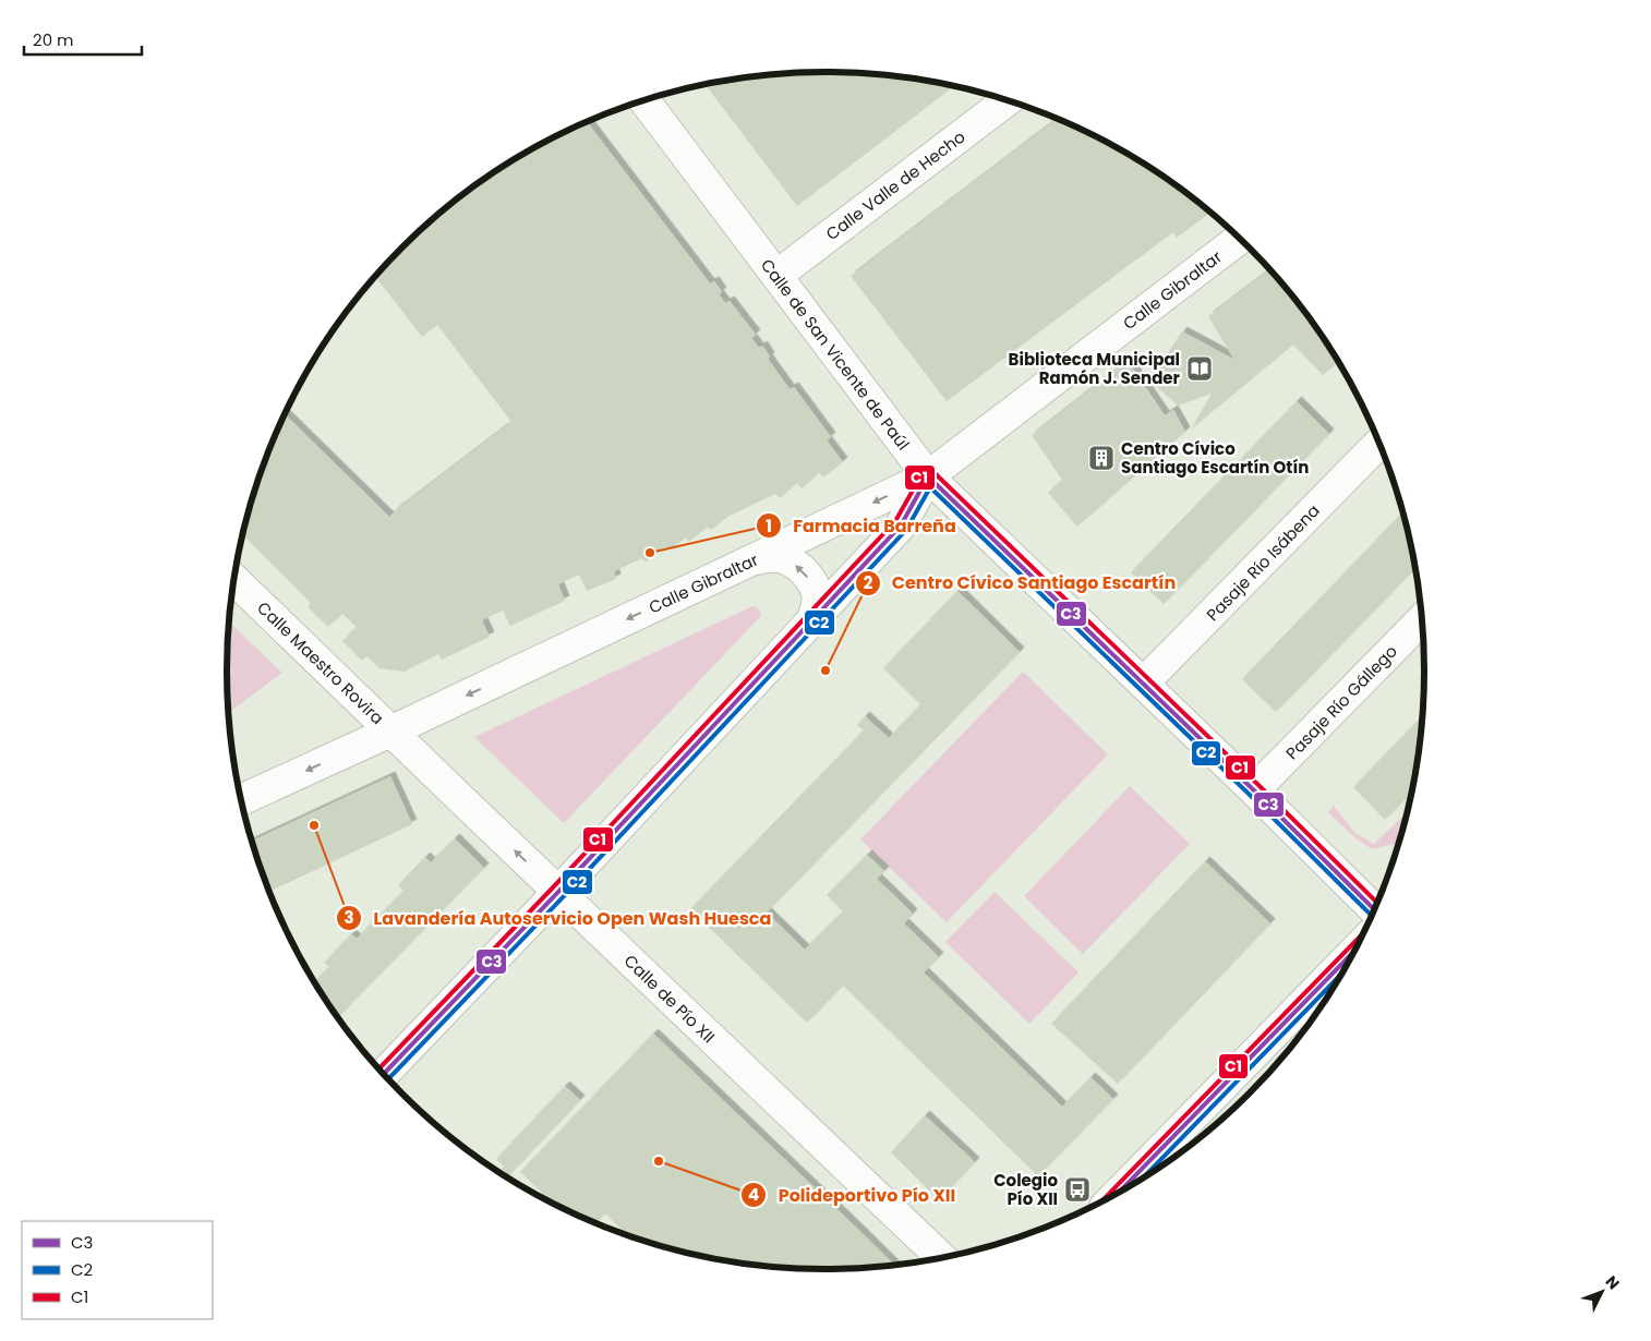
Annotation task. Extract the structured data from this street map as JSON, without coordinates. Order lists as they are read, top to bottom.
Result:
{
  "streets": {
    "street": [
      "Calle Valle de Hecho",
      "Calle Gibraltar",
      "Calle de San Vicente de Paúl",
      "Pasaje Río Isábena",
      "Calle Maestro Rovira",
      "Pasaje Río Gállego",
      "Calle de Pío XII"
    ]
  },
  "crossings": [
    ["Calle Valle de Hecho", "Calle de San Vicente de Paúl"],
    ["Calle Gibraltar", "Calle de San Vicente de Paúl"],
    ["Calle Gibraltar", "Calle Maestro Rovira"],
    ["Calle Gibraltar", "Calle de Pío XII"],
    ["Calle de San Vicente de Paúl", "Pasaje Río Isábena"],
    ["Calle de San Vicente de Paúl", "Pasaje Río Gállego"],
    ["Calle Maestro Rovira", "Calle de Pío XII"]
  ],
  "places": {
    "library": ["Biblioteca Municipal Ramón J. Sender"],
    "building": ["Centro Cívico Santiago Escartín Otín"],
    "other": [
      "Farmacia Barreña",
      "Centro Cívico Santiago Escartín",
      "Lavandería Autoservicio Open Wash Huesca",
      "Polideportivo Pío XII"
    ],
    "bus stop": ["Colegio Pío XII"]
  },
  "lines": ["transit line C1", "transit line C3", "transit line C2"],
  "legend": ["C3", "C2", "C1"],
  "scale_bar": "20 m",
  "north": "top right"
}
